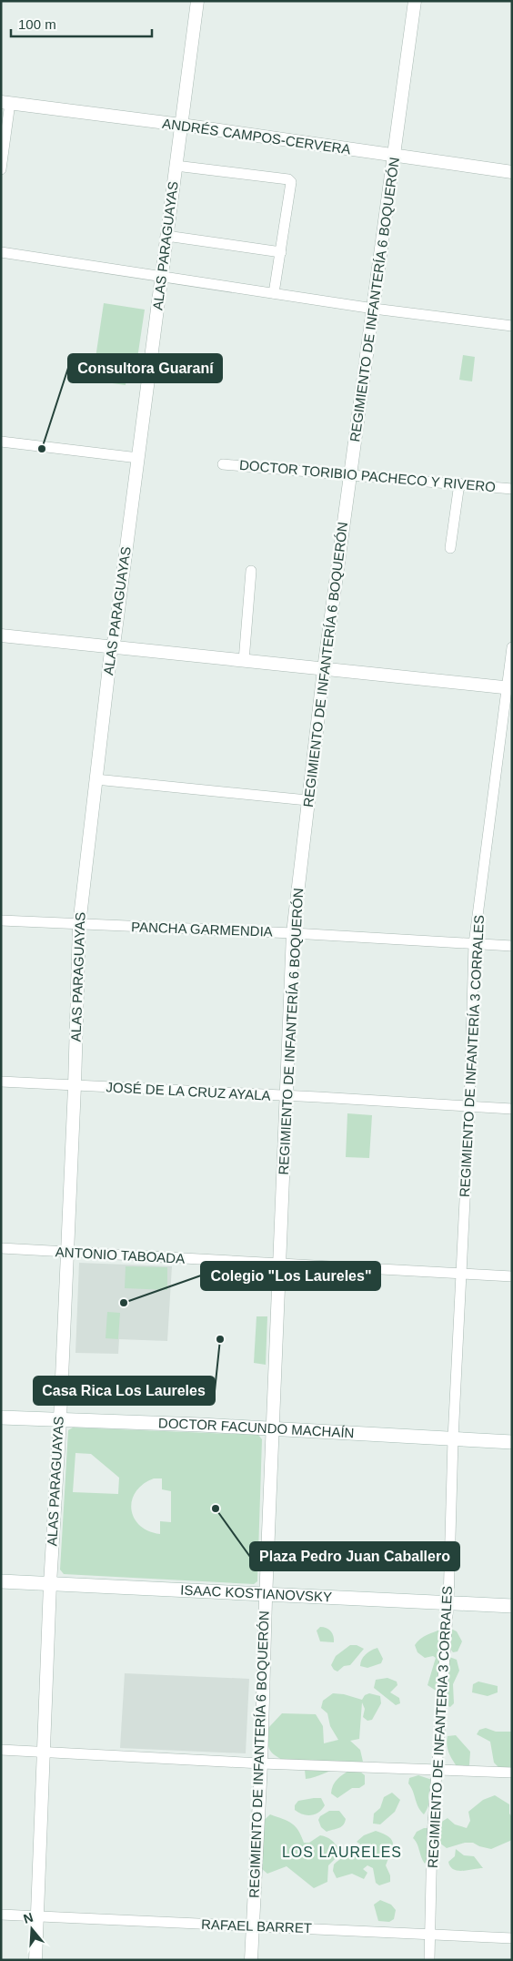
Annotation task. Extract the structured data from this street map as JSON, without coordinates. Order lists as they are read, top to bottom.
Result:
{
  "streets": {
    "main road": ["DOCTOR FACUNDO MACHAÍN", "ISAAC KOSTIANOVSKY"],
    "street": [
      "ANDRÉS CAMPOS-CERVERA",
      "ALAS PARAGUAYAS",
      "REGIMIENTO DE INFANTERÍA 6 BOQUERÓN",
      "DOCTOR TORIBIO PACHECO Y RIVERO",
      "PANCHA GARMENDIA",
      "REGIMIENTO DE INFANTERÍA 3 CORRALES",
      "JOSÉ DE LA CRUZ AYALA",
      "ANTONIO TABOADA",
      "REGIMIENTO DE INFANTERIA 3 CORRALES",
      "RAFAEL BARRET"
    ]
  },
  "crossings": [
    ["ANDRÉS CAMPOS-CERVERA", "ALAS PARAGUAYAS"],
    ["ANDRÉS CAMPOS-CERVERA", "REGIMIENTO DE INFANTERÍA 6 BOQUERÓN"],
    ["ALAS PARAGUAYAS", "PANCHA GARMENDIA"],
    ["ALAS PARAGUAYAS", "JOSÉ DE LA CRUZ AYALA"],
    ["ALAS PARAGUAYAS", "ANTONIO TABOADA"],
    ["ALAS PARAGUAYAS", "DOCTOR FACUNDO MACHAÍN"],
    ["ALAS PARAGUAYAS", "ISAAC KOSTIANOVSKY"],
    ["ALAS PARAGUAYAS", "RAFAEL BARRET"],
    ["REGIMIENTO DE INFANTERÍA 6 BOQUERÓN", "DOCTOR TORIBIO PACHECO Y RIVERO"],
    ["REGIMIENTO DE INFANTERÍA 6 BOQUERÓN", "PANCHA GARMENDIA"],
    ["REGIMIENTO DE INFANTERÍA 6 BOQUERÓN", "JOSÉ DE LA CRUZ AYALA"],
    ["REGIMIENTO DE INFANTERÍA 6 BOQUERÓN", "ANTONIO TABOADA"],
    ["REGIMIENTO DE INFANTERÍA 6 BOQUERÓN", "DOCTOR FACUNDO MACHAÍN"],
    ["REGIMIENTO DE INFANTERÍA 6 BOQUERÓN", "ISAAC KOSTIANOVSKY"],
    ["REGIMIENTO DE INFANTERÍA 6 BOQUERÓN", "RAFAEL BARRET"],
    ["PANCHA GARMENDIA", "REGIMIENTO DE INFANTERÍA 3 CORRALES"],
    ["REGIMIENTO DE INFANTERÍA 3 CORRALES", "JOSÉ DE LA CRUZ AYALA"],
    ["REGIMIENTO DE INFANTERÍA 3 CORRALES", "ANTONIO TABOADA"],
    ["REGIMIENTO DE INFANTERÍA 3 CORRALES", "DOCTOR FACUNDO MACHAÍN"],
    ["REGIMIENTO DE INFANTERÍA 3 CORRALES", "REGIMIENTO DE INFANTERIA 3 CORRALES"],
    ["DOCTOR FACUNDO MACHAÍN", "REGIMIENTO DE INFANTERIA 3 CORRALES"],
    ["ISAAC KOSTIANOVSKY", "REGIMIENTO DE INFANTERIA 3 CORRALES"],
    ["REGIMIENTO DE INFANTERIA 3 CORRALES", "RAFAEL BARRET"]
  ],
  "districts": ["LOS LAURELES"],
  "places": [
    "Consultora Guaraní",
    "Colegio \"Los Laureles\"",
    "Casa Rica Los Laureles",
    "Plaza Pedro Juan Caballero"
  ],
  "scale_bar": "100 m",
  "north": "top"
}
